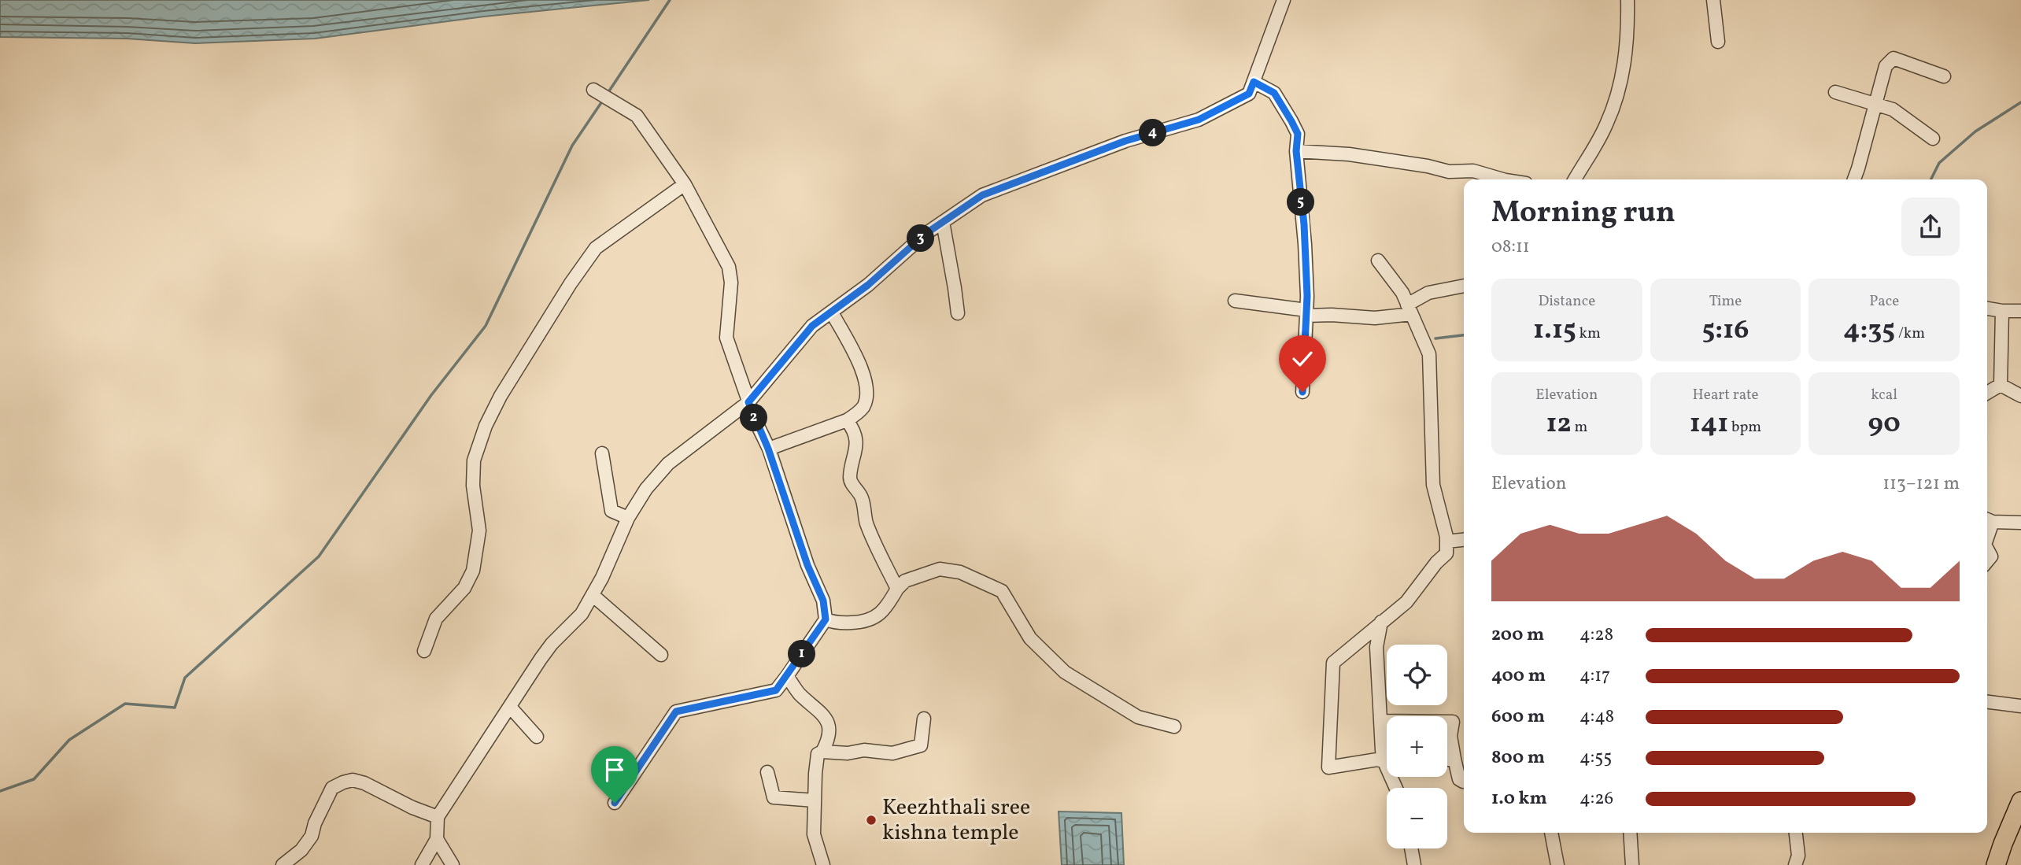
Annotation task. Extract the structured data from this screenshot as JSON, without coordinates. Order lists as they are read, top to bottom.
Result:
{
  "places": ["Keezhthali sree kishna temple"],
  "page": {
    "pins": [
      "4",
      "5",
      "3",
      "2",
      "1"
    ],
    "heading": ["Morning run", "08:11"],
    "stats": [
      ["Distance", "1.15 km"],
      ["Time", "5:16"],
      ["Pace", "4:35 /km"],
      ["Elevation", "12 m"],
      ["Heart rate", "141 bpm"],
      ["kcal", "90"]
    ],
    "chart": ["Elevation", "113–121 m"],
    "list": [
      {
        "name": "200 m",
        "note": "4:28"
      },
      {
        "name": "400 m",
        "note": "4:17"
      },
      {
        "name": "600 m",
        "note": "4:48"
      },
      {
        "name": "800 m",
        "note": "4:55"
      },
      {
        "name": "1.0 km",
        "note": "4:26"
      }
    ],
    "map_buttons": ["+", "−"]
  }
}
